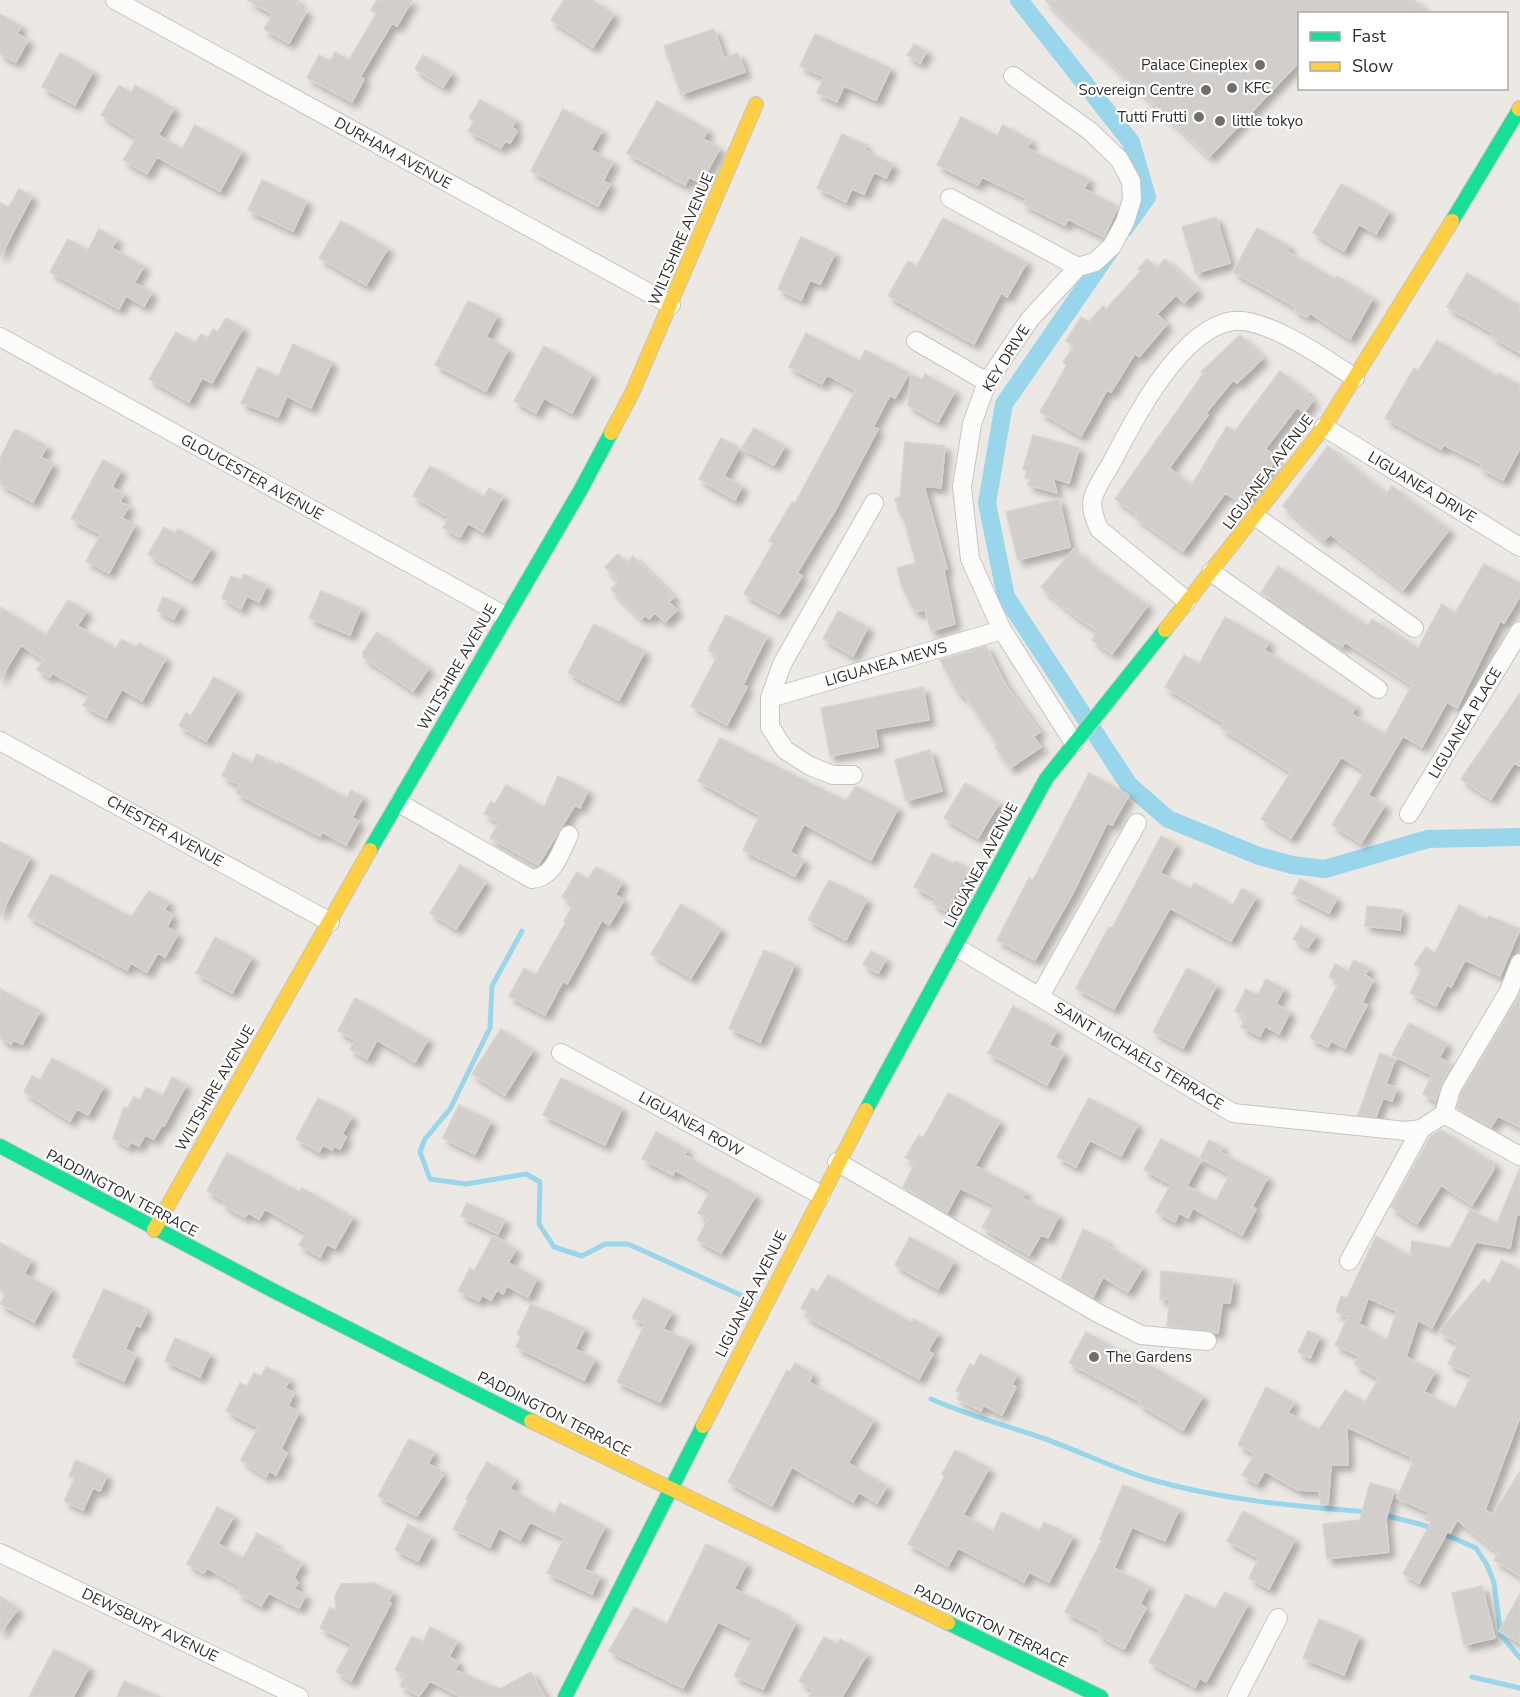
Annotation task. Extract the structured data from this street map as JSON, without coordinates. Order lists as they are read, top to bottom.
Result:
{
  "streets": {
    "street": [
      "DURHAM AVENUE",
      "WILTSHIRE AVENUE",
      "KEY DRIVE",
      "LIGUANEA AVENUE",
      "GLOUCESTER AVENUE",
      "LIGUANEA DRIVE",
      "LIGUANEA MEWS",
      "LIGUANEA PLACE",
      "CHESTER AVENUE",
      "SAINT MICHAELS TERRACE",
      "LIGUANEA ROW",
      "PADDINGTON TERRACE",
      "DEWSBURY AVENUE"
    ]
  },
  "crossings": [
    ["DURHAM AVENUE", "WILTSHIRE AVENUE"],
    ["WILTSHIRE AVENUE", "GLOUCESTER AVENUE"],
    ["WILTSHIRE AVENUE", "CHESTER AVENUE"],
    ["WILTSHIRE AVENUE", "PADDINGTON TERRACE"],
    ["KEY DRIVE", "LIGUANEA AVENUE"],
    ["KEY DRIVE", "LIGUANEA MEWS"],
    ["LIGUANEA AVENUE", "LIGUANEA DRIVE"],
    ["LIGUANEA AVENUE", "SAINT MICHAELS TERRACE"],
    ["LIGUANEA AVENUE", "LIGUANEA ROW"],
    ["LIGUANEA AVENUE", "PADDINGTON TERRACE"]
  ],
  "places": [
    "Palace Cineplex",
    "KFC",
    "Sovereign Centre",
    "Tutti Frutti",
    "little tokyo",
    "The Gardens"
  ],
  "legend": ["Fast", "Slow"]
}
